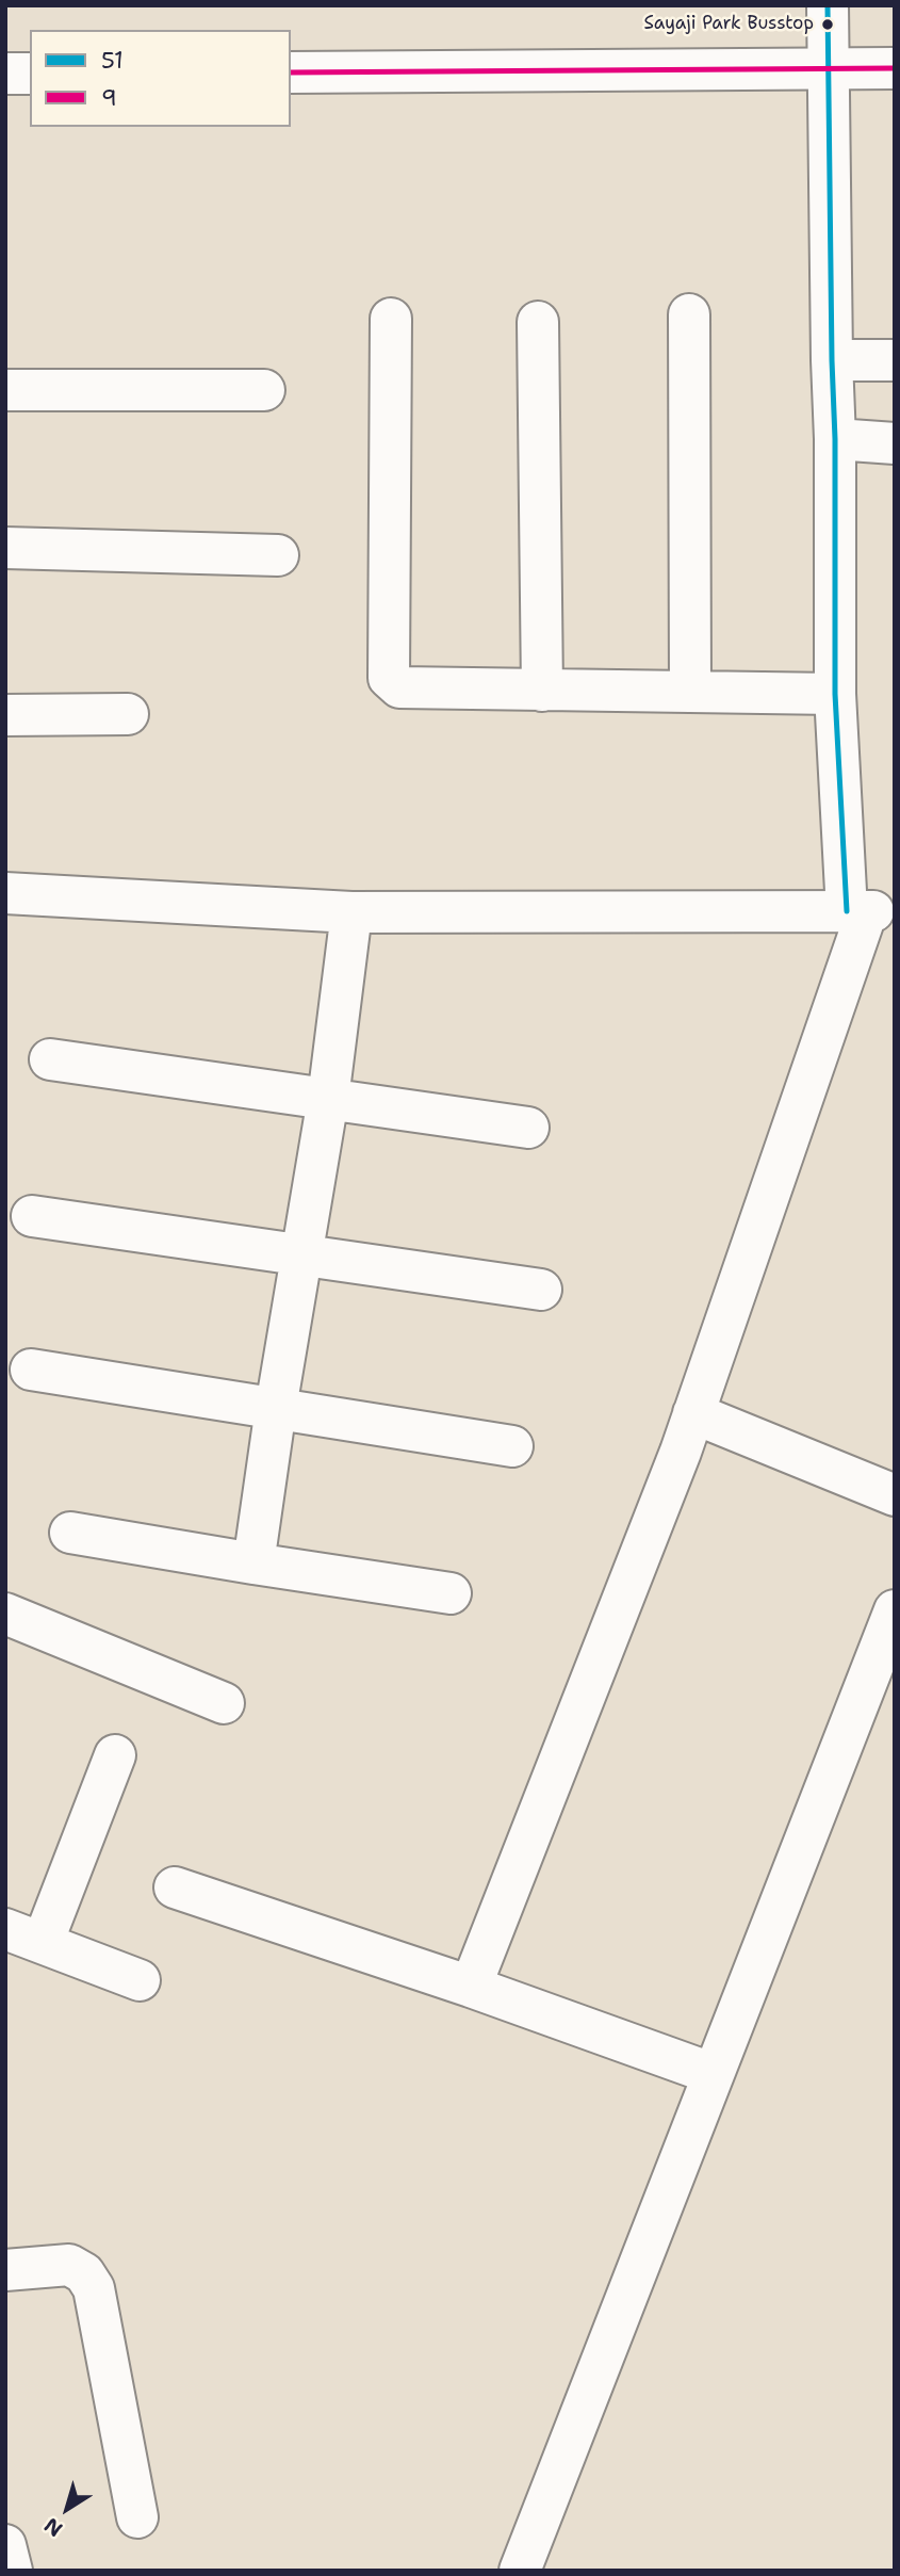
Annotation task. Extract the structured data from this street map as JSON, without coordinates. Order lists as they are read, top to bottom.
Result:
{
  "places": ["Sayaji Park Busstop"],
  "lines": ["transit line 51", "transit line 9"],
  "legend": ["51", "9"],
  "north": "bottom left"
}
